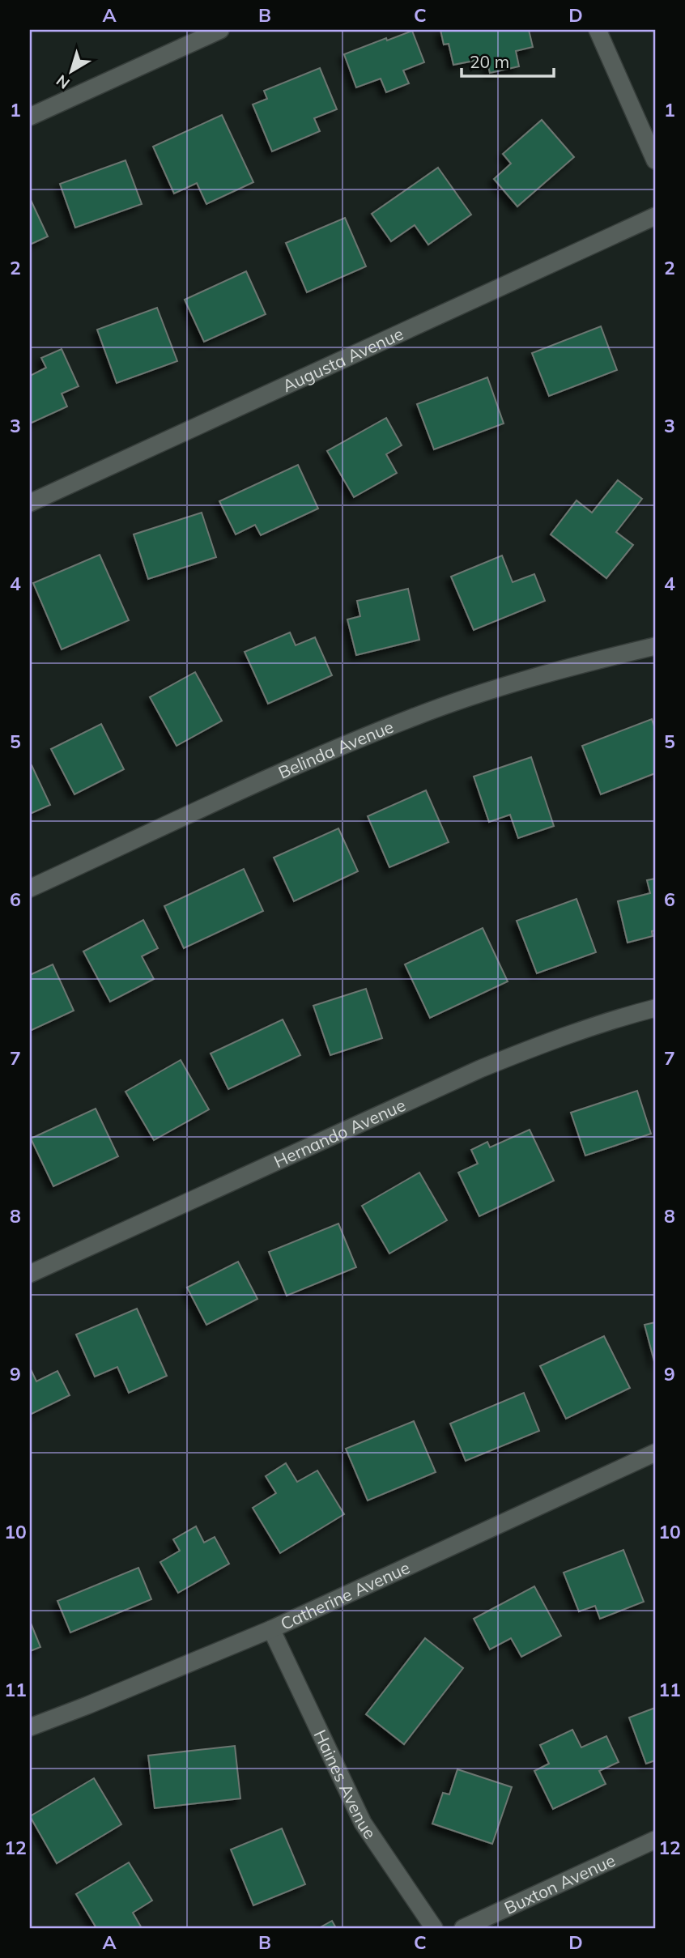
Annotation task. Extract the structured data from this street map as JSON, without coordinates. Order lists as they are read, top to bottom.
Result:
{
  "streets": {
    "street": [
      "Augusta Avenue",
      "Belinda Avenue",
      "Hernando Avenue",
      "Catherine Avenue",
      "Haines Avenue",
      "Buxton Avenue"
    ]
  },
  "crossings": [
    ["Catherine Avenue", "Haines Avenue"]
  ],
  "scale_bar": "20 m",
  "north": "bottom left",
  "grid": {
    "columns": [
      "A",
      "B",
      "C",
      "D"
    ],
    "rows": [
      "1",
      "2",
      "3",
      "4",
      "5",
      "6",
      "7",
      "8",
      "9",
      "10",
      "11",
      "12"
    ]
  }
}
